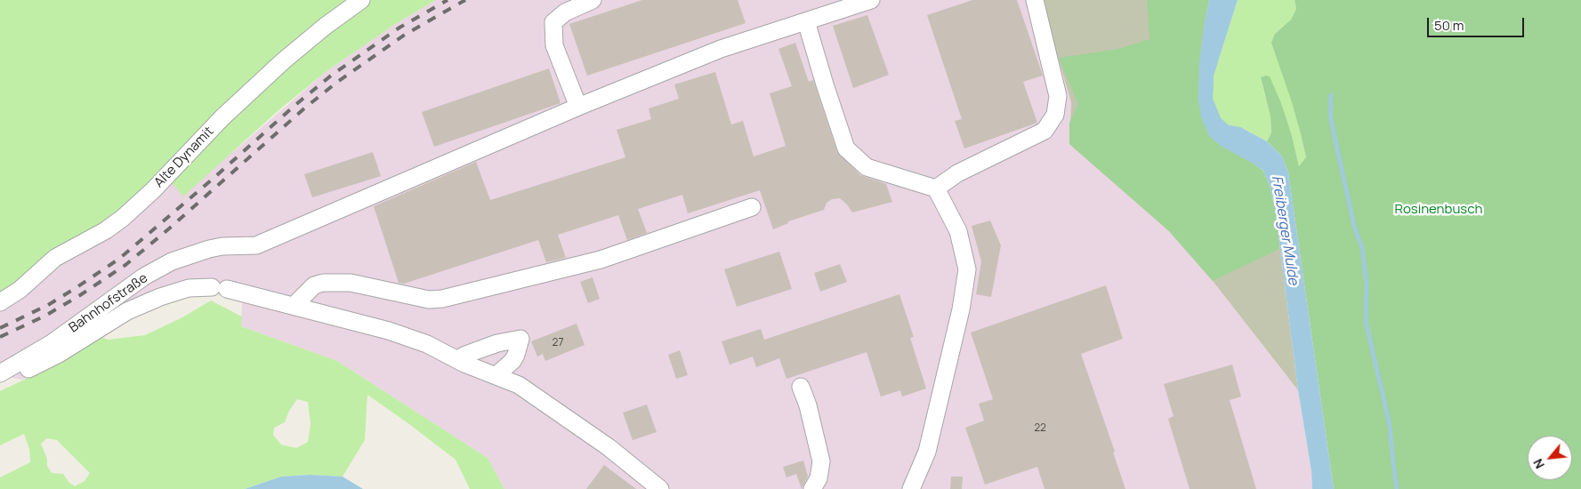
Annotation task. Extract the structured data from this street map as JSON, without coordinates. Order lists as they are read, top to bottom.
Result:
{
  "streets": {
    "street": ["Alte Dynamit", "Bahnhofstraße"]
  },
  "water": ["Freiberger Mulde"],
  "parks": ["Rosinenbusch"],
  "house_numbers": ["27", "22"],
  "scale_bar": "50 m",
  "north": "bottom left"
}
